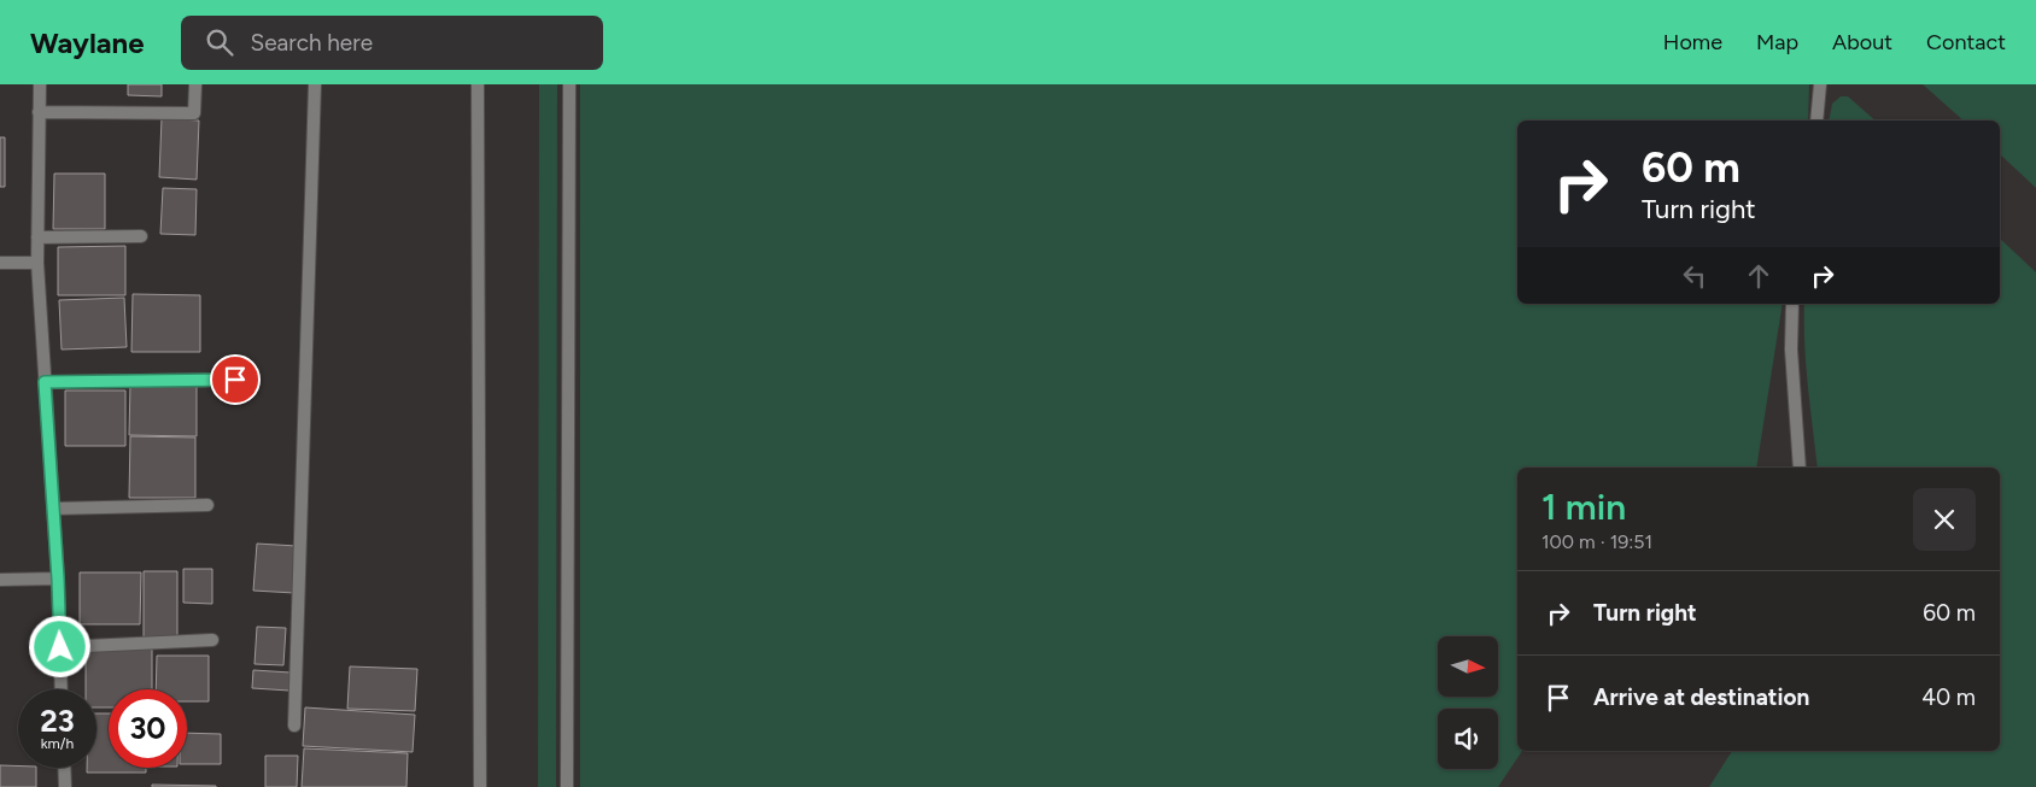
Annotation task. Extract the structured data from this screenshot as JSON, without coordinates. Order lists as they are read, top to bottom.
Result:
{
  "north": "right",
  "page": {
    "header": "Waylane",
    "search": "Search here",
    "nav": [
      "Home",
      "Map",
      "About",
      "Contact"
    ],
    "turn": ["60 m", "Turn right"],
    "heading": ["1 min", "100 m · 19:51"],
    "list": [
      {
        "name": "Turn right",
        "value": "60 m"
      },
      {
        "name": "Arrive at destination",
        "value": "40 m"
      }
    ],
    "speed": "23 km/h",
    "limit": "30"
  }
}
